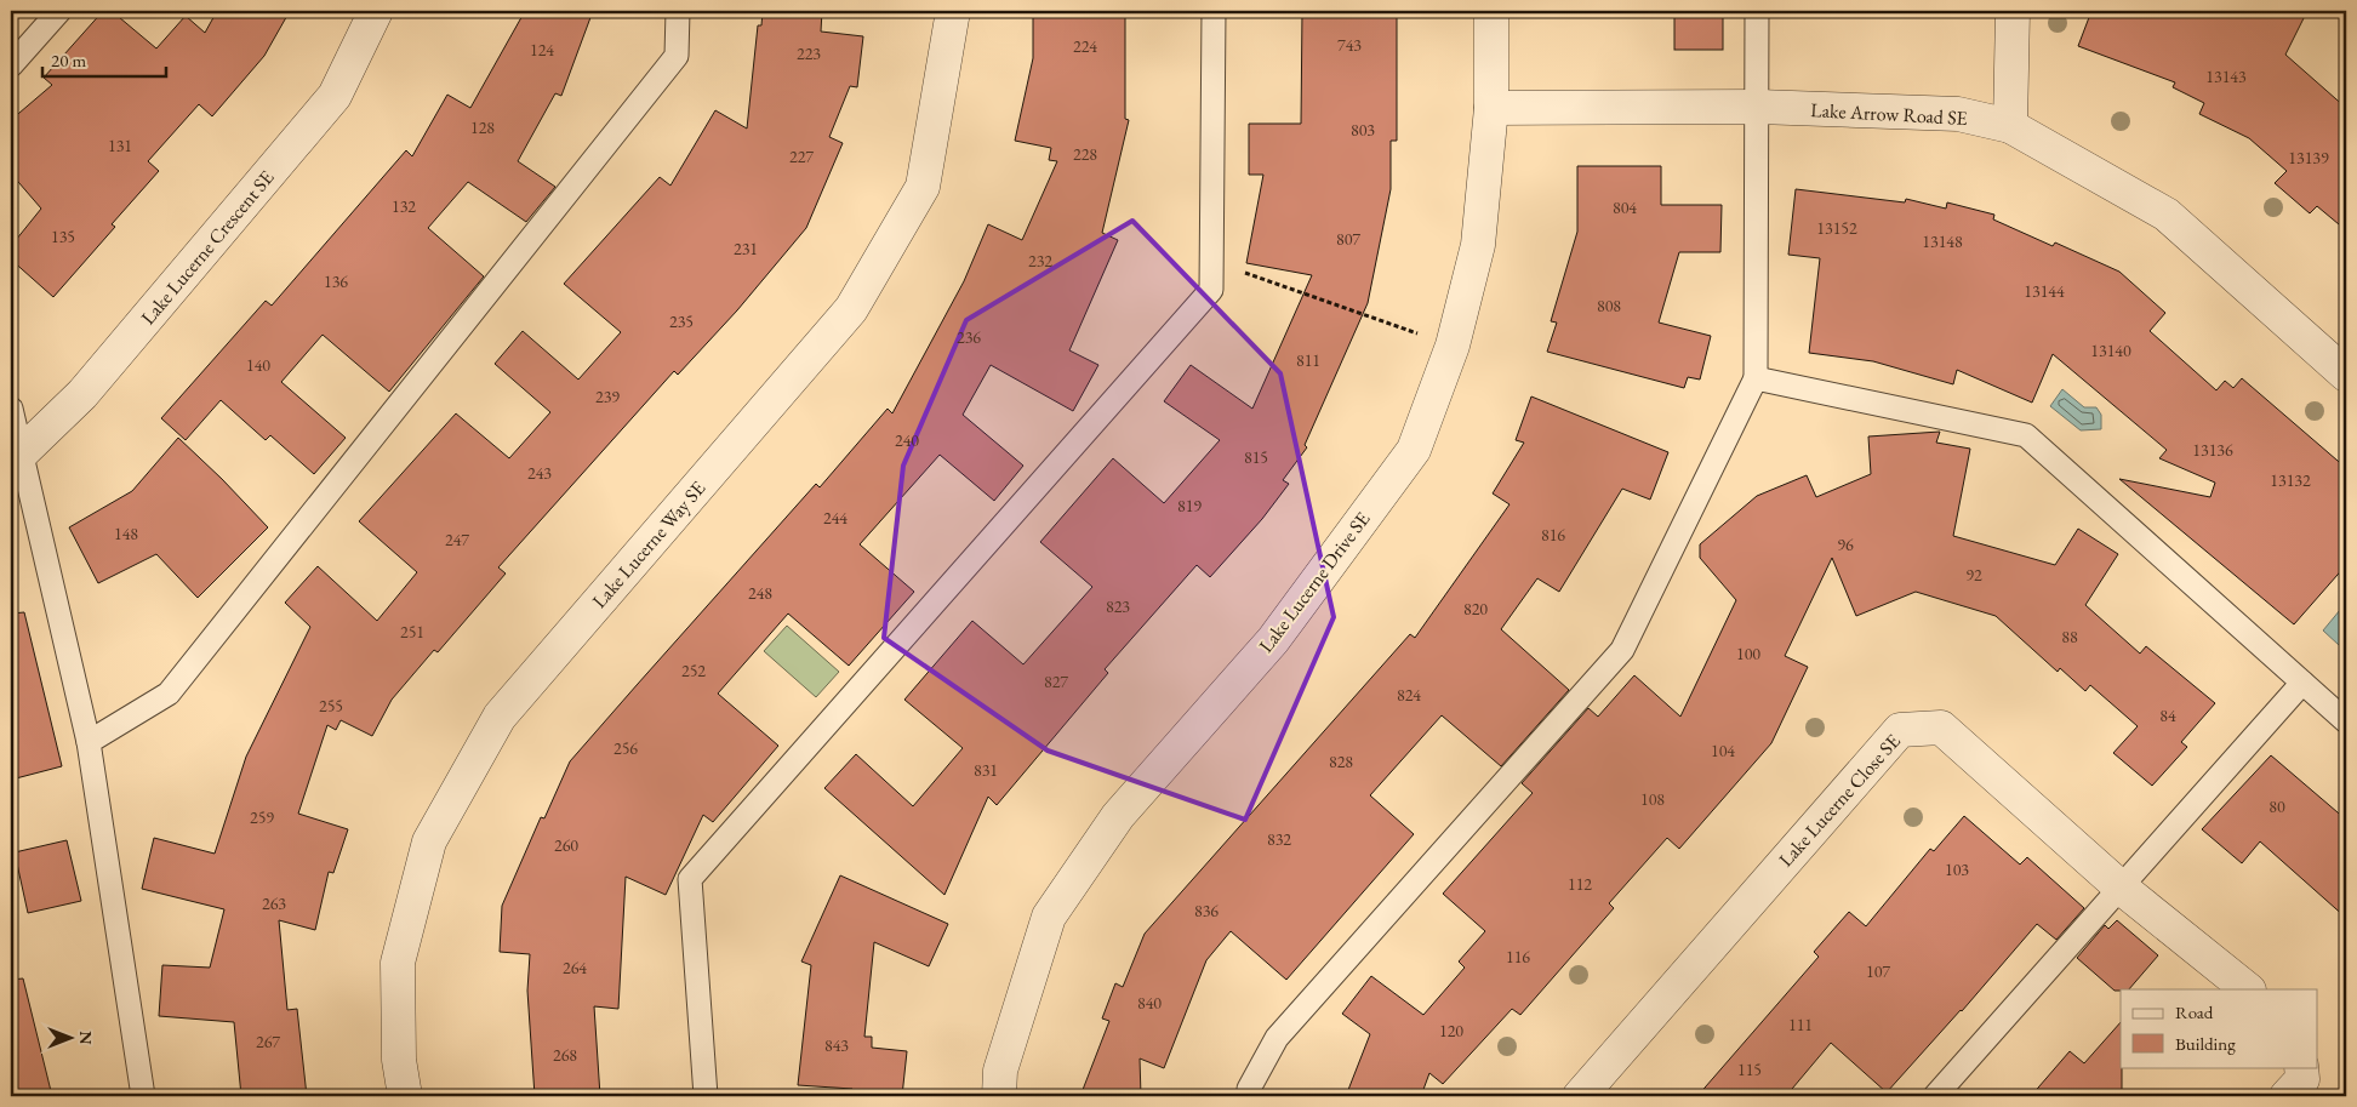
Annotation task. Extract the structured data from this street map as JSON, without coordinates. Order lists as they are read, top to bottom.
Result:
{
  "streets": {
    "street": [
      "Lake Arrow Road SE",
      "Lake Lucerne Crescent SE",
      "Lake Lucerne Way SE",
      "Lake Lucerne Drive SE",
      "Lake Lucerne Close SE"
    ]
  },
  "crossings": [
    ["Lake Arrow Road SE", "Lake Lucerne Drive SE"]
  ],
  "house_numbers": [
    "743",
    "224",
    "124",
    "223",
    "13143",
    "128",
    "803",
    "131",
    "228",
    "227",
    "13139",
    "132",
    "804",
    "13152",
    "135",
    "807",
    "13148",
    "231",
    "232",
    "136",
    "13144",
    "808",
    "235",
    "236",
    "13140",
    "811",
    "140",
    "239",
    "240",
    "13136",
    "815",
    "243",
    "13132",
    "819",
    "244",
    "148",
    "816",
    "247",
    "96",
    "92",
    "248",
    "823",
    "820",
    "251",
    "88",
    "100",
    "252",
    "827",
    "824",
    "255",
    "84",
    "256",
    "104",
    "828",
    "831",
    "108",
    "80",
    "259",
    "832",
    "260",
    "103",
    "112",
    "263",
    "836",
    "116",
    "264",
    "107",
    "840",
    "111",
    "120",
    "267",
    "843",
    "268",
    "115"
  ],
  "legend": ["Road", "Building"],
  "scale_bar": "20 m",
  "north": "right"
}
